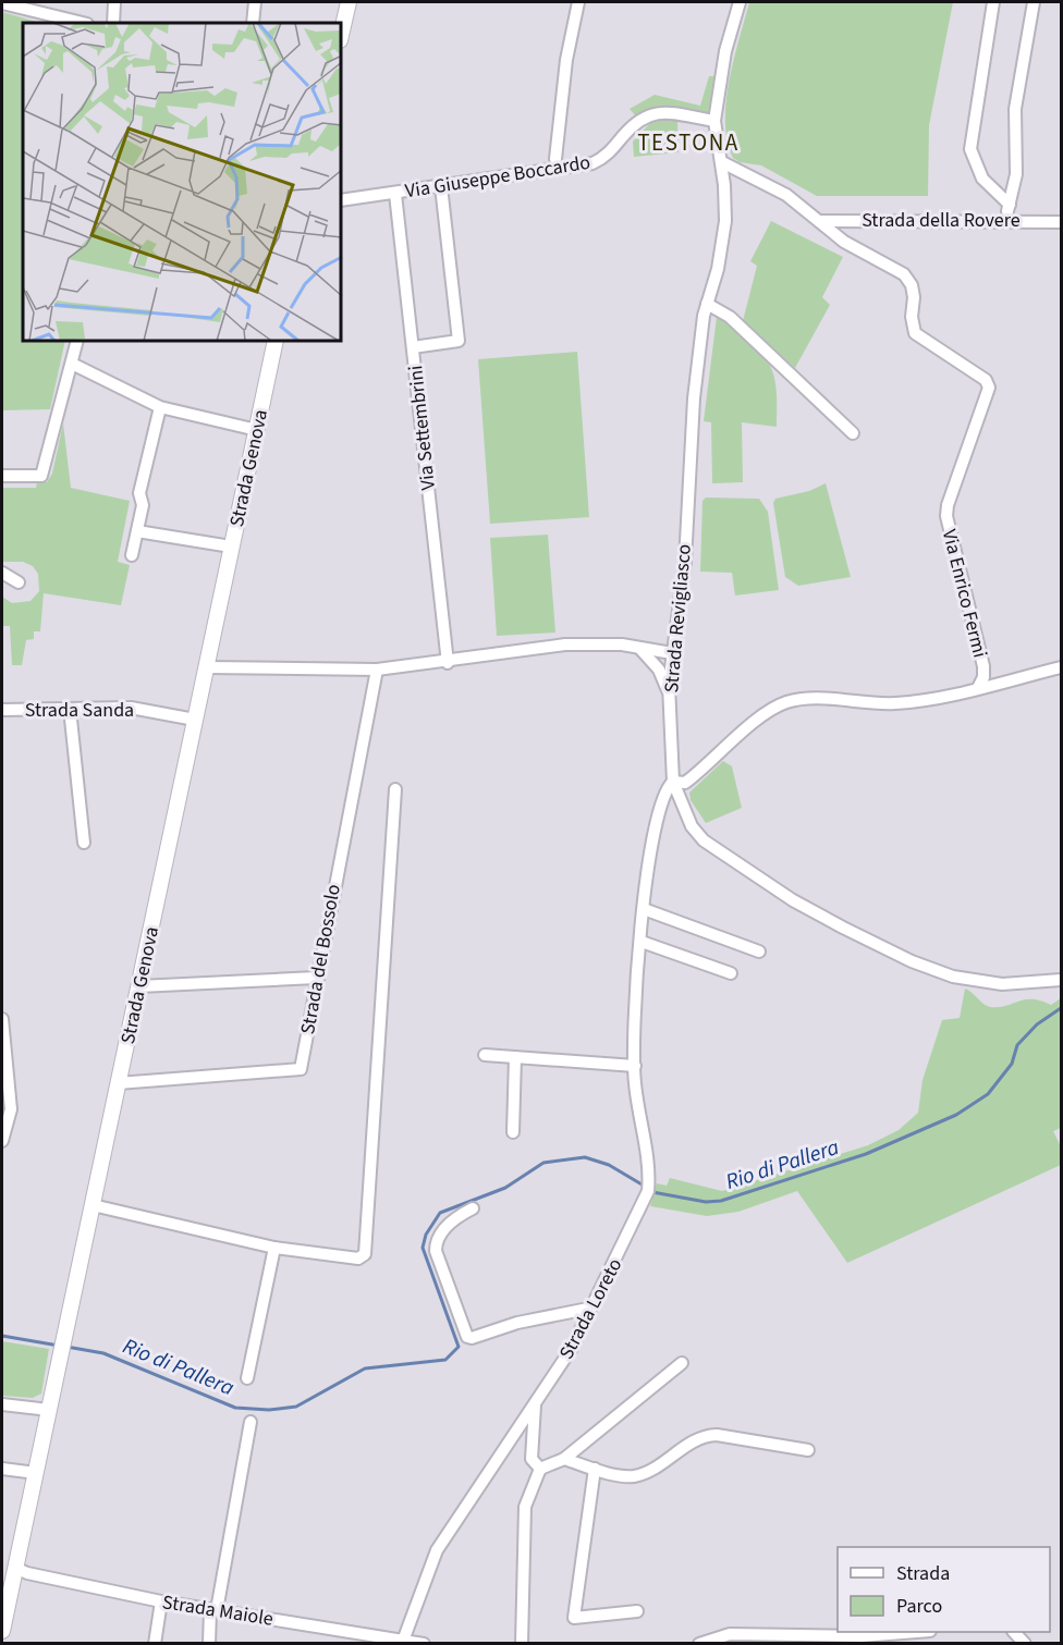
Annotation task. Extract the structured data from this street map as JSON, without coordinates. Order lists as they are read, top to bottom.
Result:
{
  "streets": {
    "main road": ["Strada Genova"],
    "street": [
      "Via Giuseppe Boccardo",
      "Strada della Rovere",
      "Via Settembrini",
      "Via Enrico Fermi",
      "Strada Revigliasco",
      "Strada Sanda",
      "Strada del Bossolo",
      "Strada Loreto",
      "Strada Maiole"
    ]
  },
  "crossings": [
    ["Via Giuseppe Boccardo", "Via Settembrini"],
    ["Via Giuseppe Boccardo", "Strada Revigliasco"],
    ["Strada della Rovere", "Via Enrico Fermi"],
    ["Strada della Rovere", "Strada Revigliasco"],
    ["Strada Genova", "Strada Sanda"],
    ["Strada Genova", "Strada del Bossolo"],
    ["Strada Genova", "Strada Maiole"],
    ["Strada Revigliasco", "Strada Loreto"],
    ["Strada Loreto", "Strada Maiole"]
  ],
  "districts": ["TESTONA"],
  "water": ["Rio di Pallera"],
  "legend": ["Strada", "Parco"]
}
